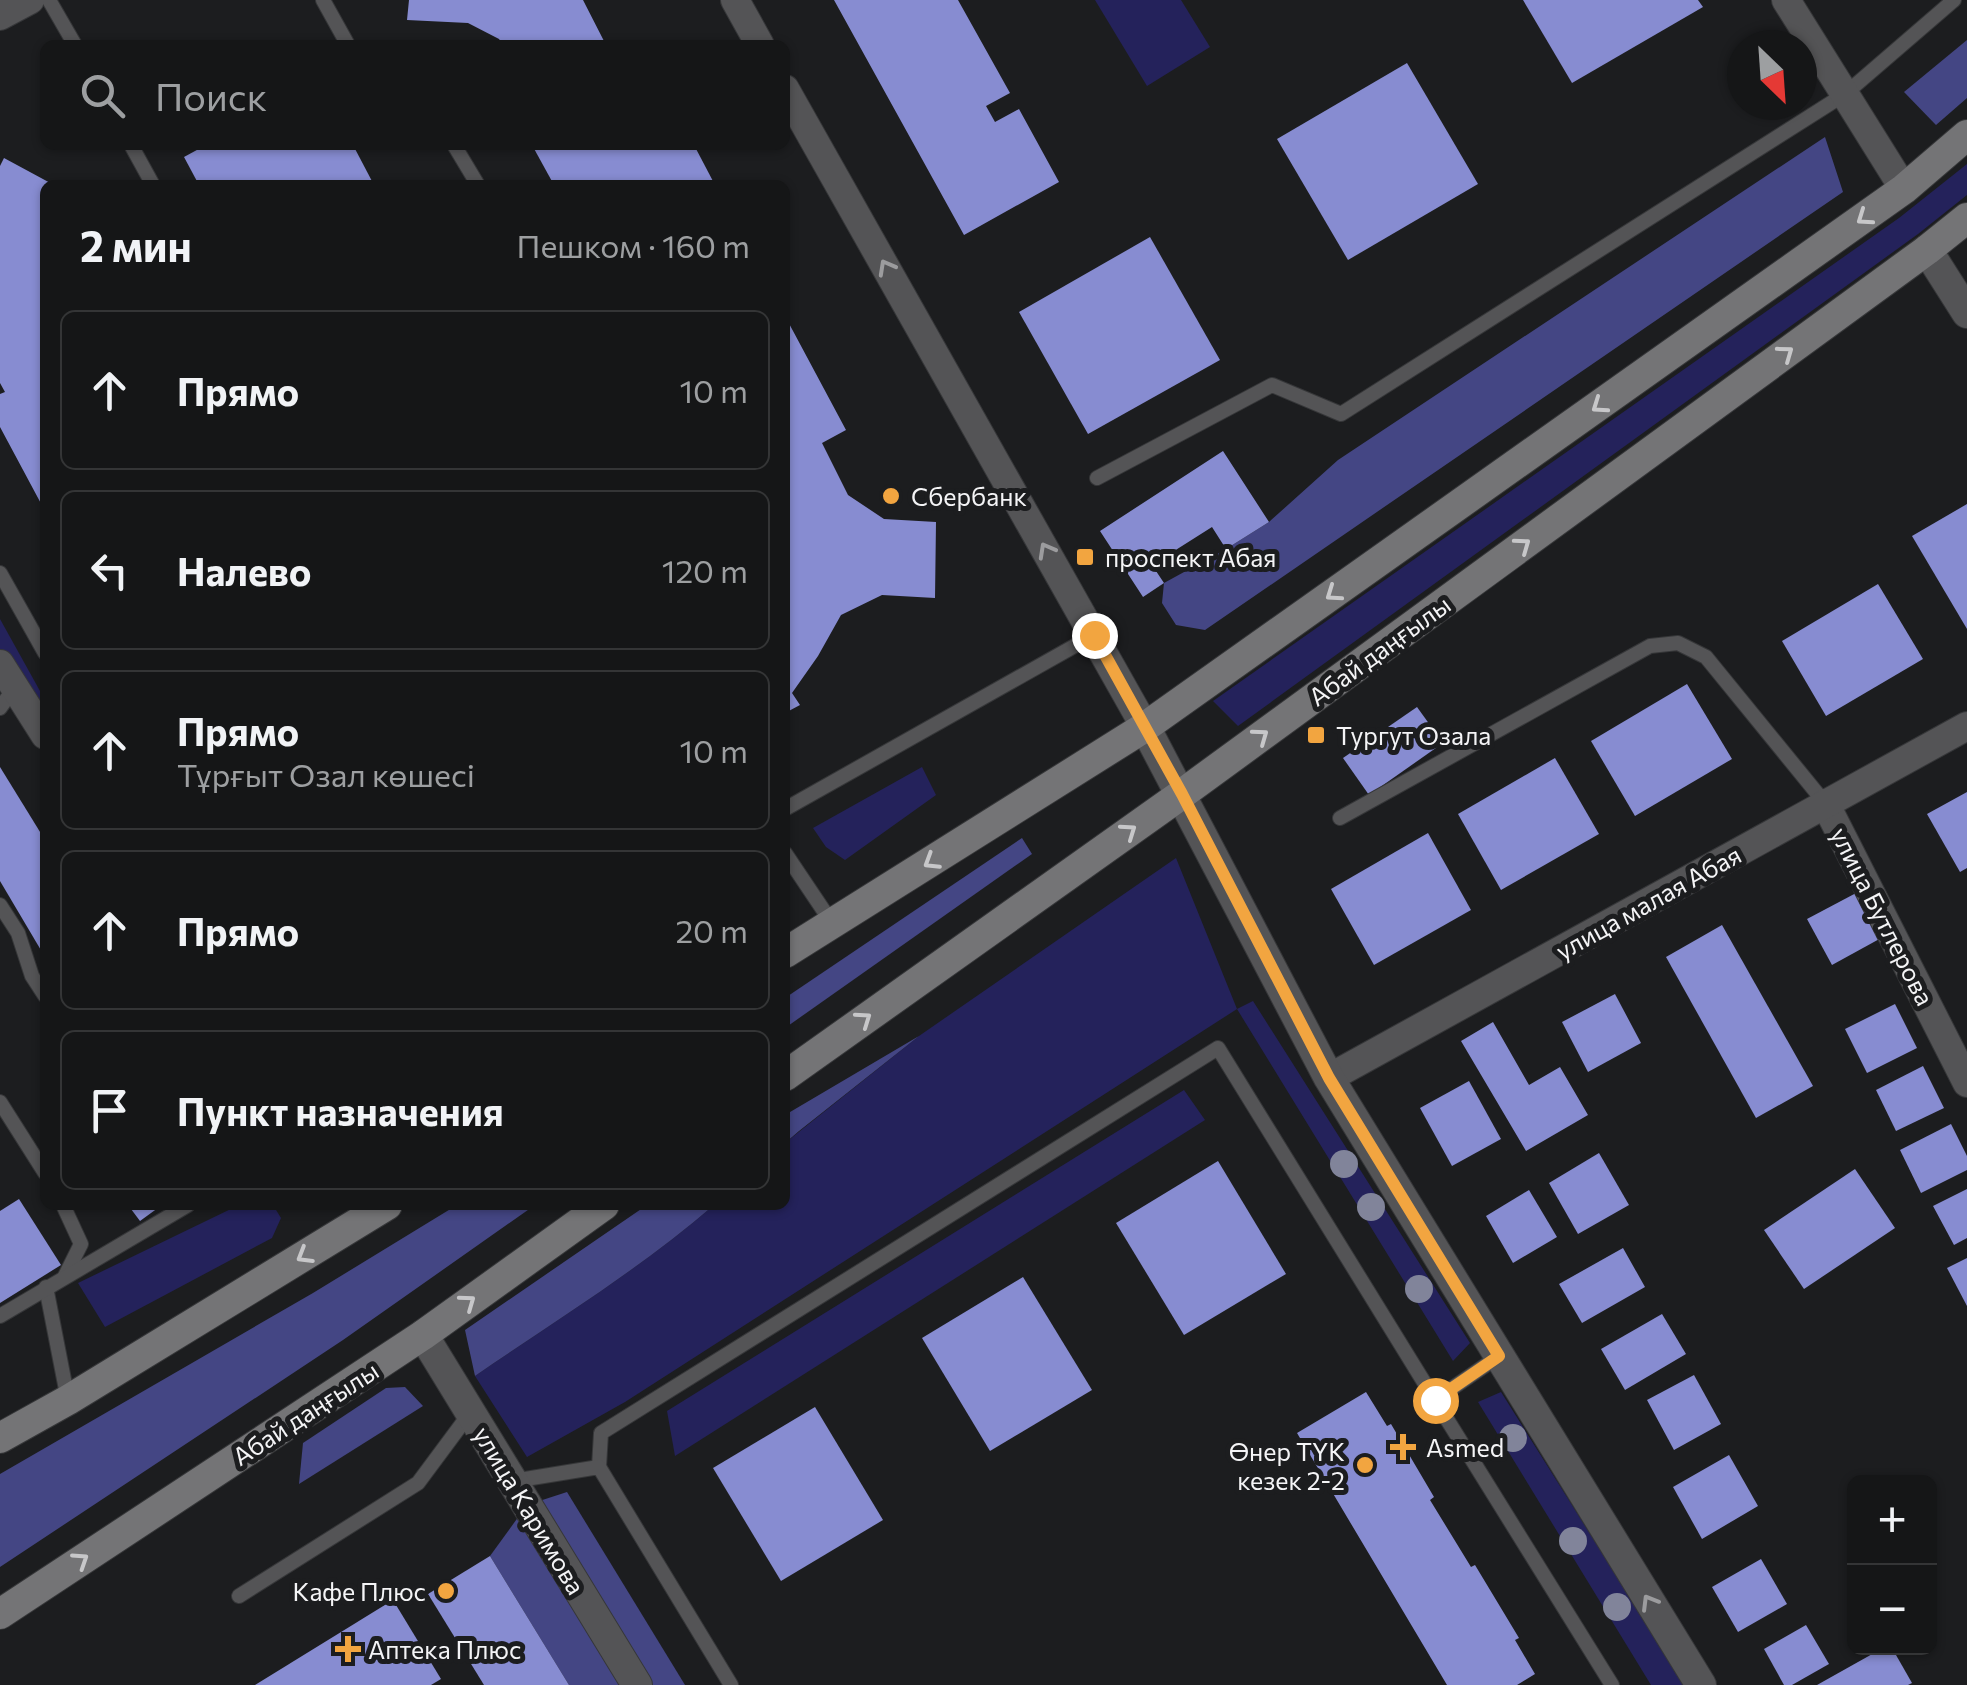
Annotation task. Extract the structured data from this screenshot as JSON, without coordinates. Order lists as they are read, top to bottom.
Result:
{
  "streets": {
    "main road": ["Абай даңғылы"],
    "street": ["улица малая Абая", "улица Бутлерова", "улица Каримова"]
  },
  "crossings": [
    ["Абай даңғылы", "улица Каримова"],
    ["улица малая Абая", "улица Бутлерова"]
  ],
  "places": {
    "other": ["Сбербанк", "Өнер ТҮК кезек 2-2", "Кафе Плюс"],
    "transit": ["проспект Абая", "Тургут Озала"],
    "health": ["Asmed", "Аптека Плюс"]
  },
  "north": "bottom right",
  "page": {
    "search": "Поиск",
    "heading": ["2 мин", "Пешком · 160 m"],
    "list": [
      ["Прямо", "10 m"],
      ["Налево", "120 m"],
      ["Прямо", "Тұрғыт Озал көшесі", "10 m"],
      ["Прямо", "20 m"],
      "Пункт назначения"
    ],
    "map_buttons": ["+", "−"]
  }
}
